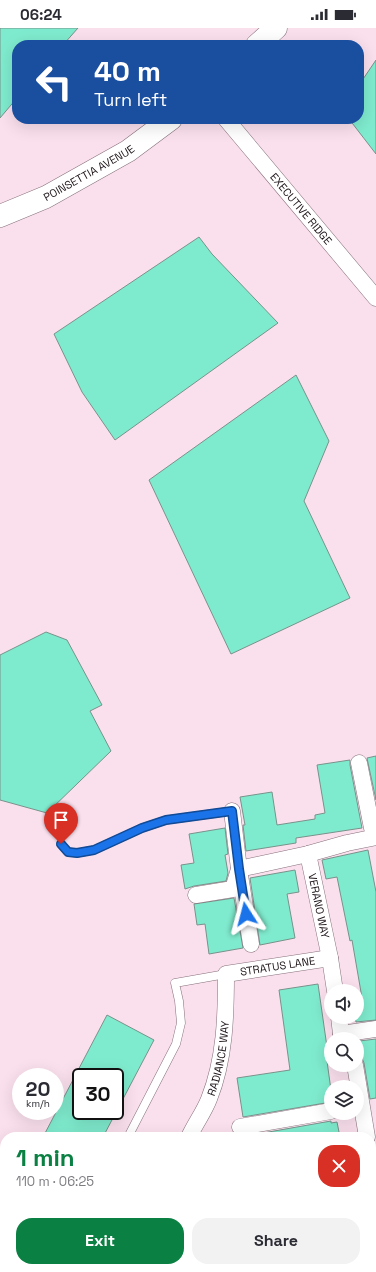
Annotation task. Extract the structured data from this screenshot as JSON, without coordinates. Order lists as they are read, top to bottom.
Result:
{
  "streets": {
    "main road": ["POINSETTIA AVENUE"],
    "street": [
      "EXECUTIVE RIDGE",
      "VERANO WAY",
      "STRATUS LANE",
      "RADIANCE WAY"
    ]
  },
  "crossings": [
    ["VERANO WAY", "STRATUS LANE"],
    ["STRATUS LANE", "RADIANCE WAY"]
  ],
  "page": {
    "status": "06:24",
    "turn": ["40 m", "Turn left"],
    "speed": "20 km/h",
    "limit": "30",
    "heading": ["1 min", "110 m · 06:25"],
    "buttons": ["Exit", "Share"]
  }
}
